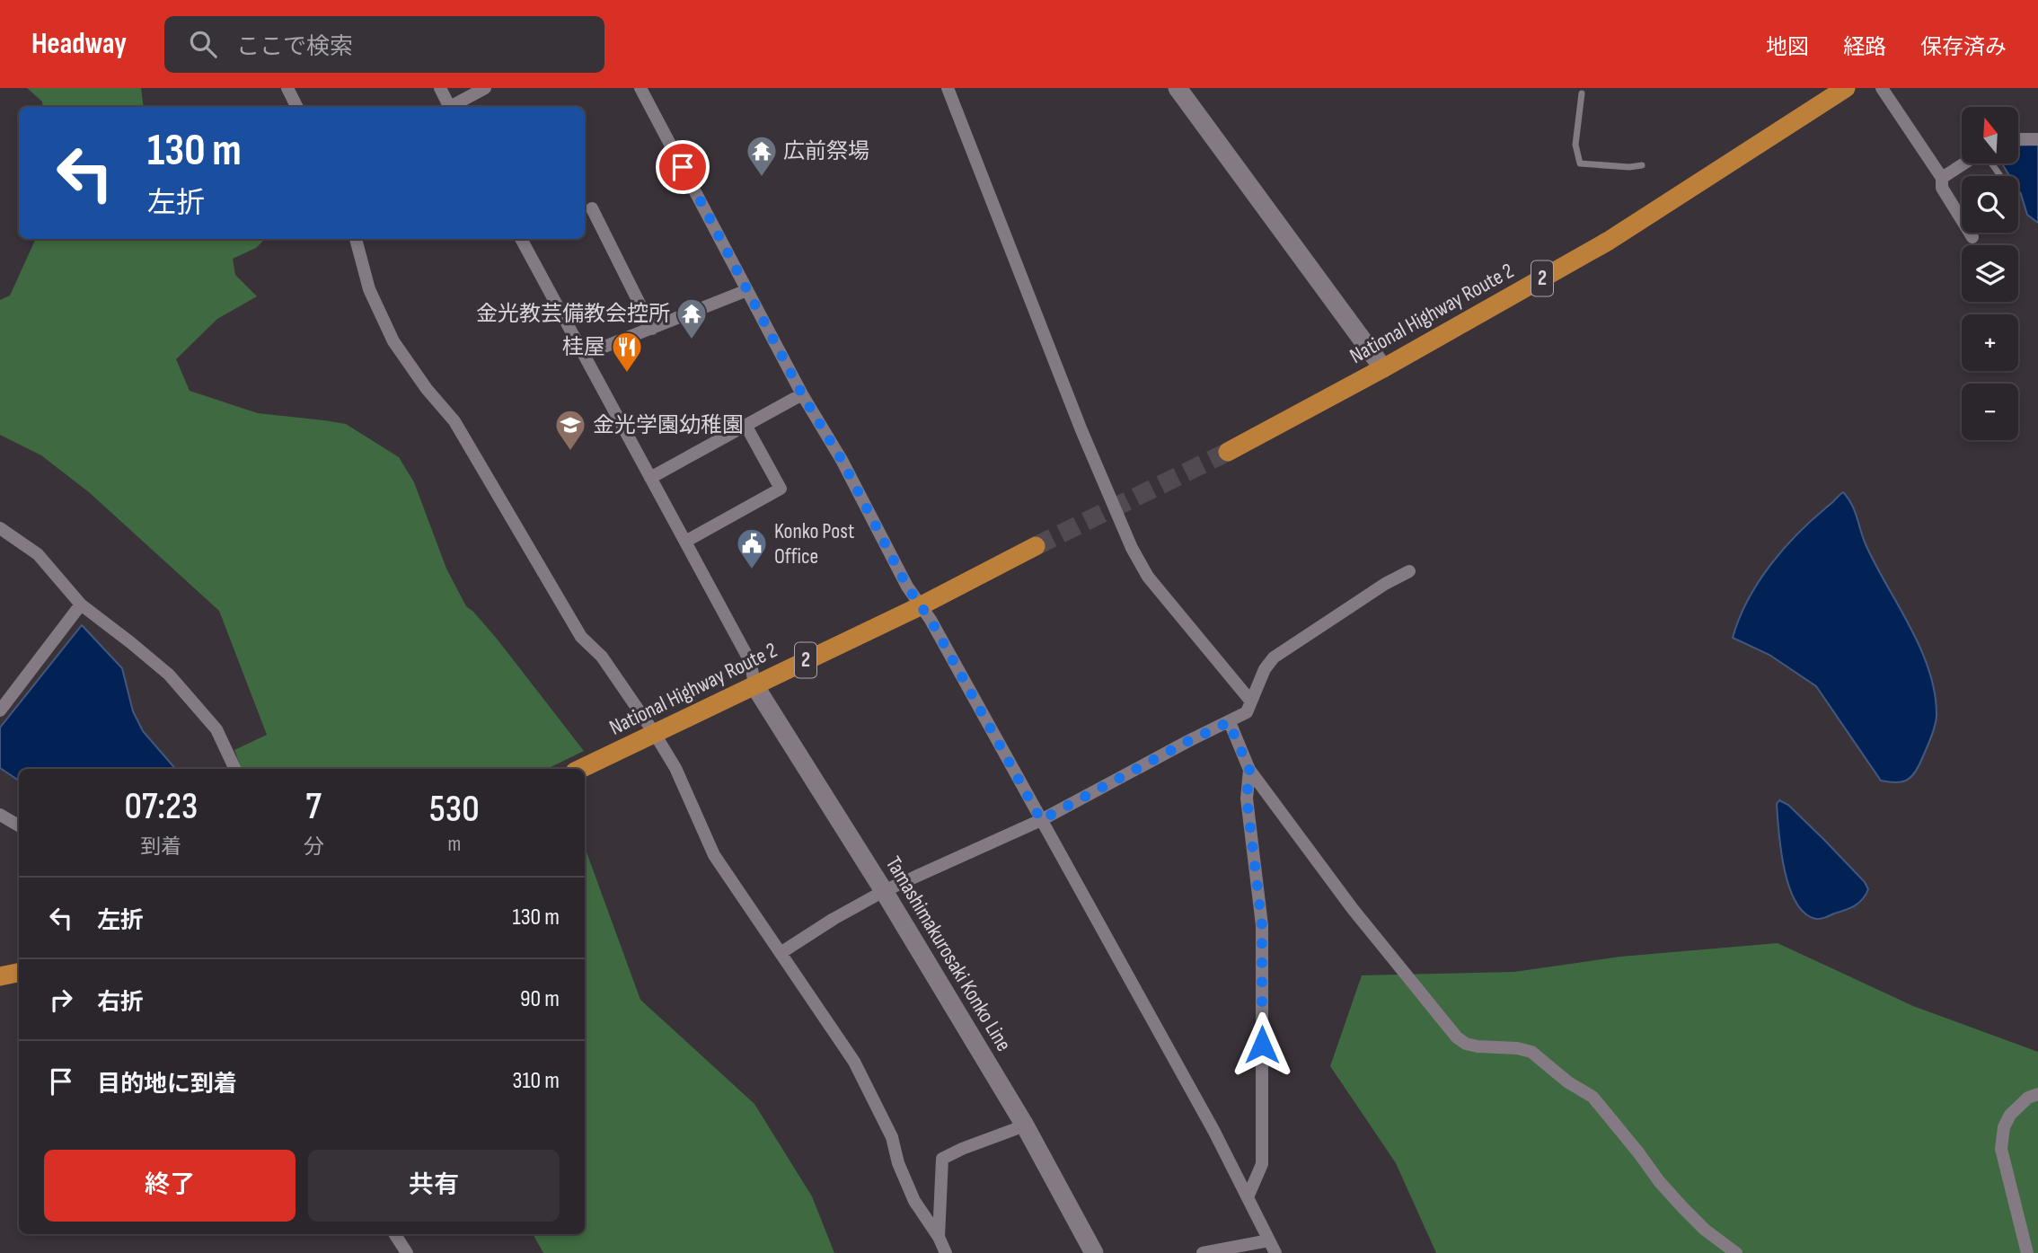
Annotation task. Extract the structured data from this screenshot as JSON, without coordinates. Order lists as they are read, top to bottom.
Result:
{
  "streets": {
    "highway": ["2", "National Highway Route 2"],
    "main road": ["Tamashimakurosaki Konko Line"]
  },
  "crossings": [
    ["National Highway Route 2", "Tamashimakurosaki Konko Line"]
  ],
  "places": {
    "temple": ["広前祭場", "金光教芸備教会控所"],
    "restaurant": ["桂屋"],
    "school or university": ["金光学園幼稚園"],
    "public building": ["Konko Post Office"]
  },
  "north": "top",
  "page": {
    "header": "Headway",
    "search": "ここで検索",
    "nav": ["地図", "経路", "保存済み"],
    "map_buttons": ["+", "−"],
    "turn": ["130 m", "左折"],
    "eta": [
      "07:23",
      "到着",
      "7",
      "分",
      "530",
      "m"
    ],
    "list": [
      {
        "name": "左折",
        "value": "130 m"
      },
      {
        "name": "右折",
        "value": "90 m"
      },
      {
        "name": "目的地に到着",
        "value": "310 m"
      }
    ],
    "buttons": ["終了", "共有"]
  }
}
